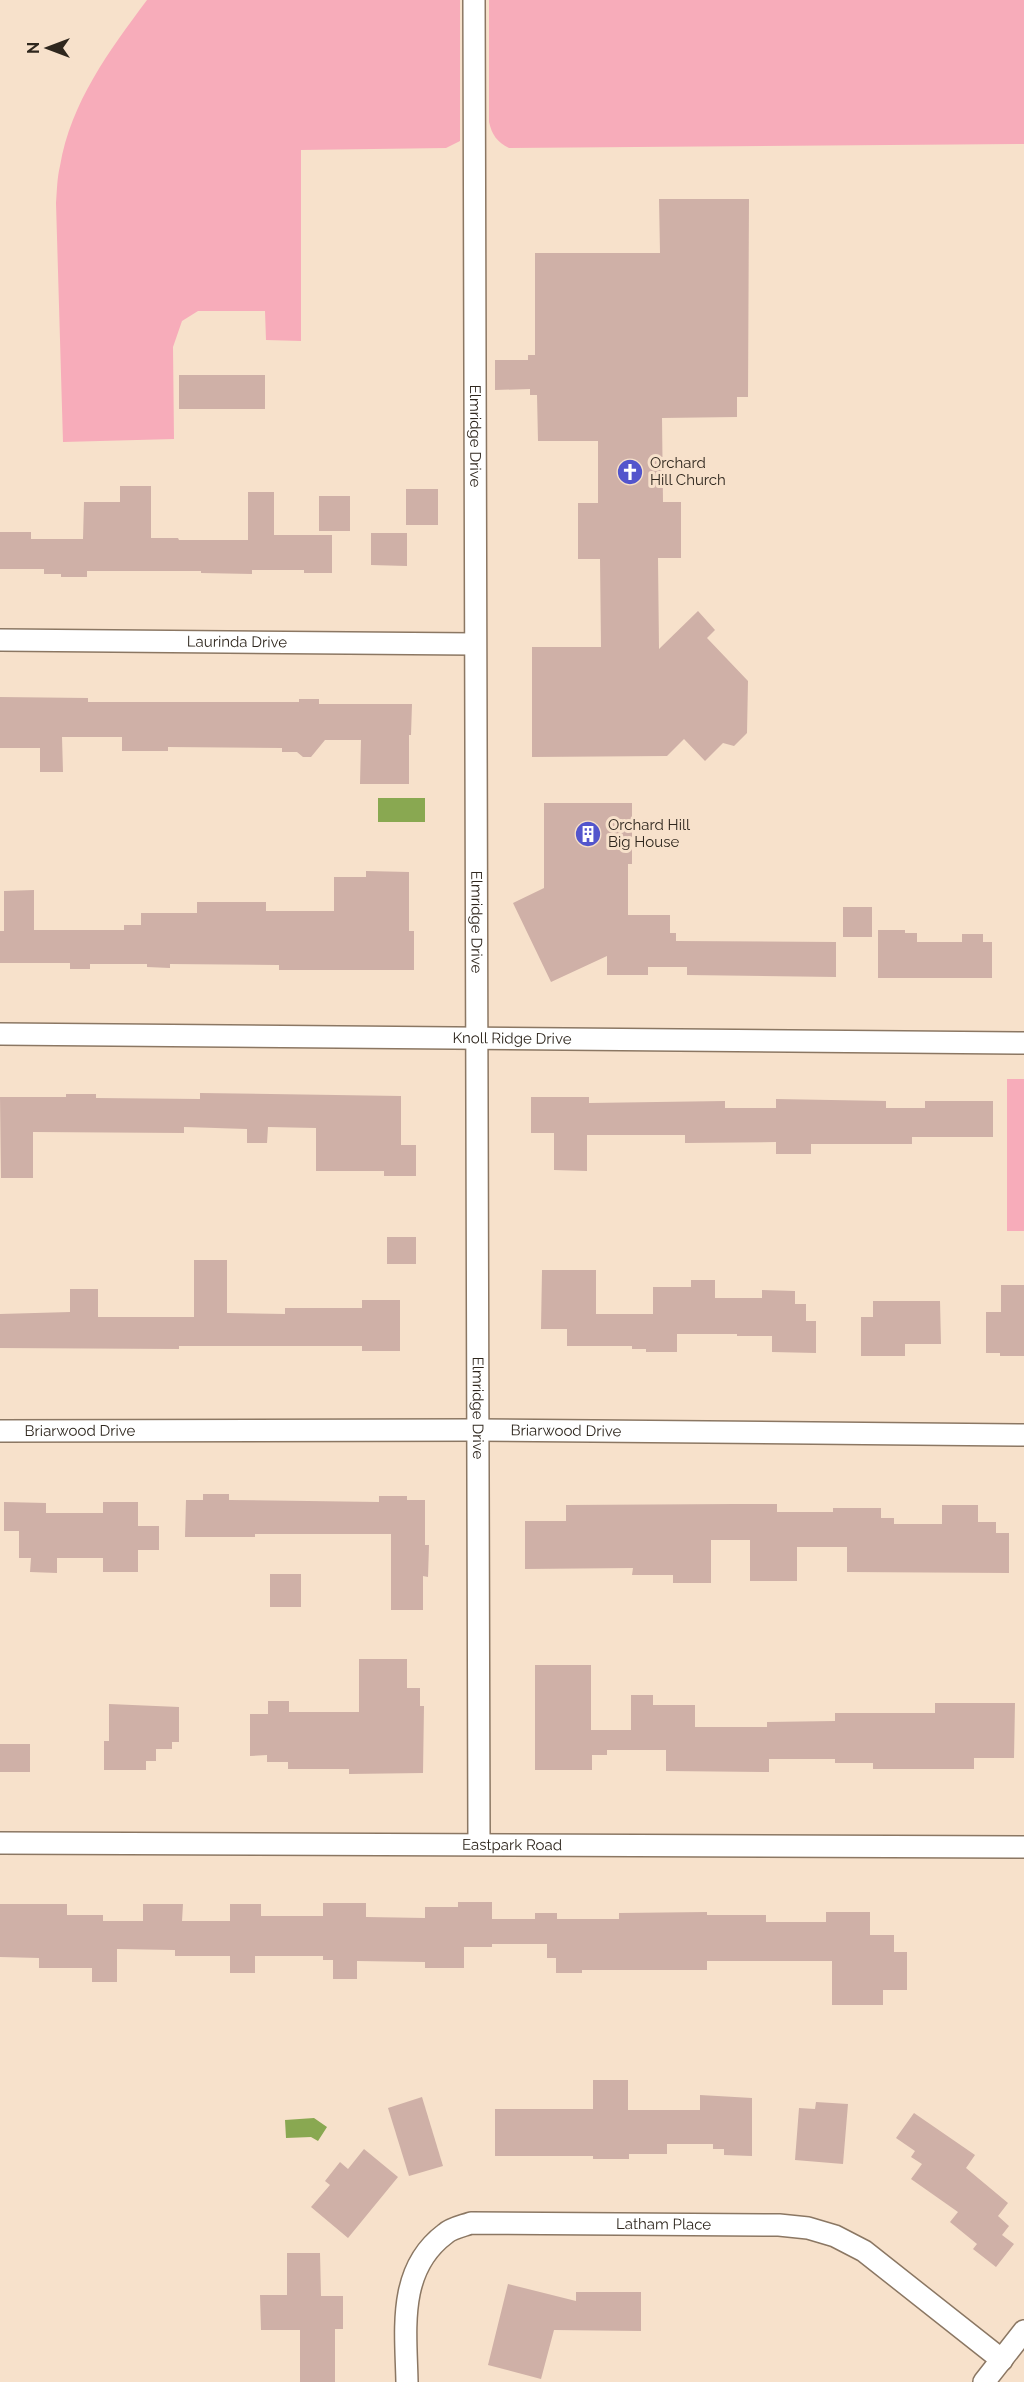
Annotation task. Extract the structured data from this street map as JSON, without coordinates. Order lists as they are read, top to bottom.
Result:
{
  "streets": {
    "street": [
      "Elmridge Drive",
      "Laurinda Drive",
      "Knoll Ridge Drive",
      "Briarwood Drive",
      "Eastpark Road",
      "Latham Place"
    ]
  },
  "crossings": [
    ["Elmridge Drive", "Laurinda Drive"],
    ["Elmridge Drive", "Knoll Ridge Drive"],
    ["Elmridge Drive", "Briarwood Drive"],
    ["Elmridge Drive", "Eastpark Road"]
  ],
  "places": {
    "church": ["Orchard Hill Church"],
    "building": ["Orchard Hill Big House"]
  },
  "north": "left"
}
